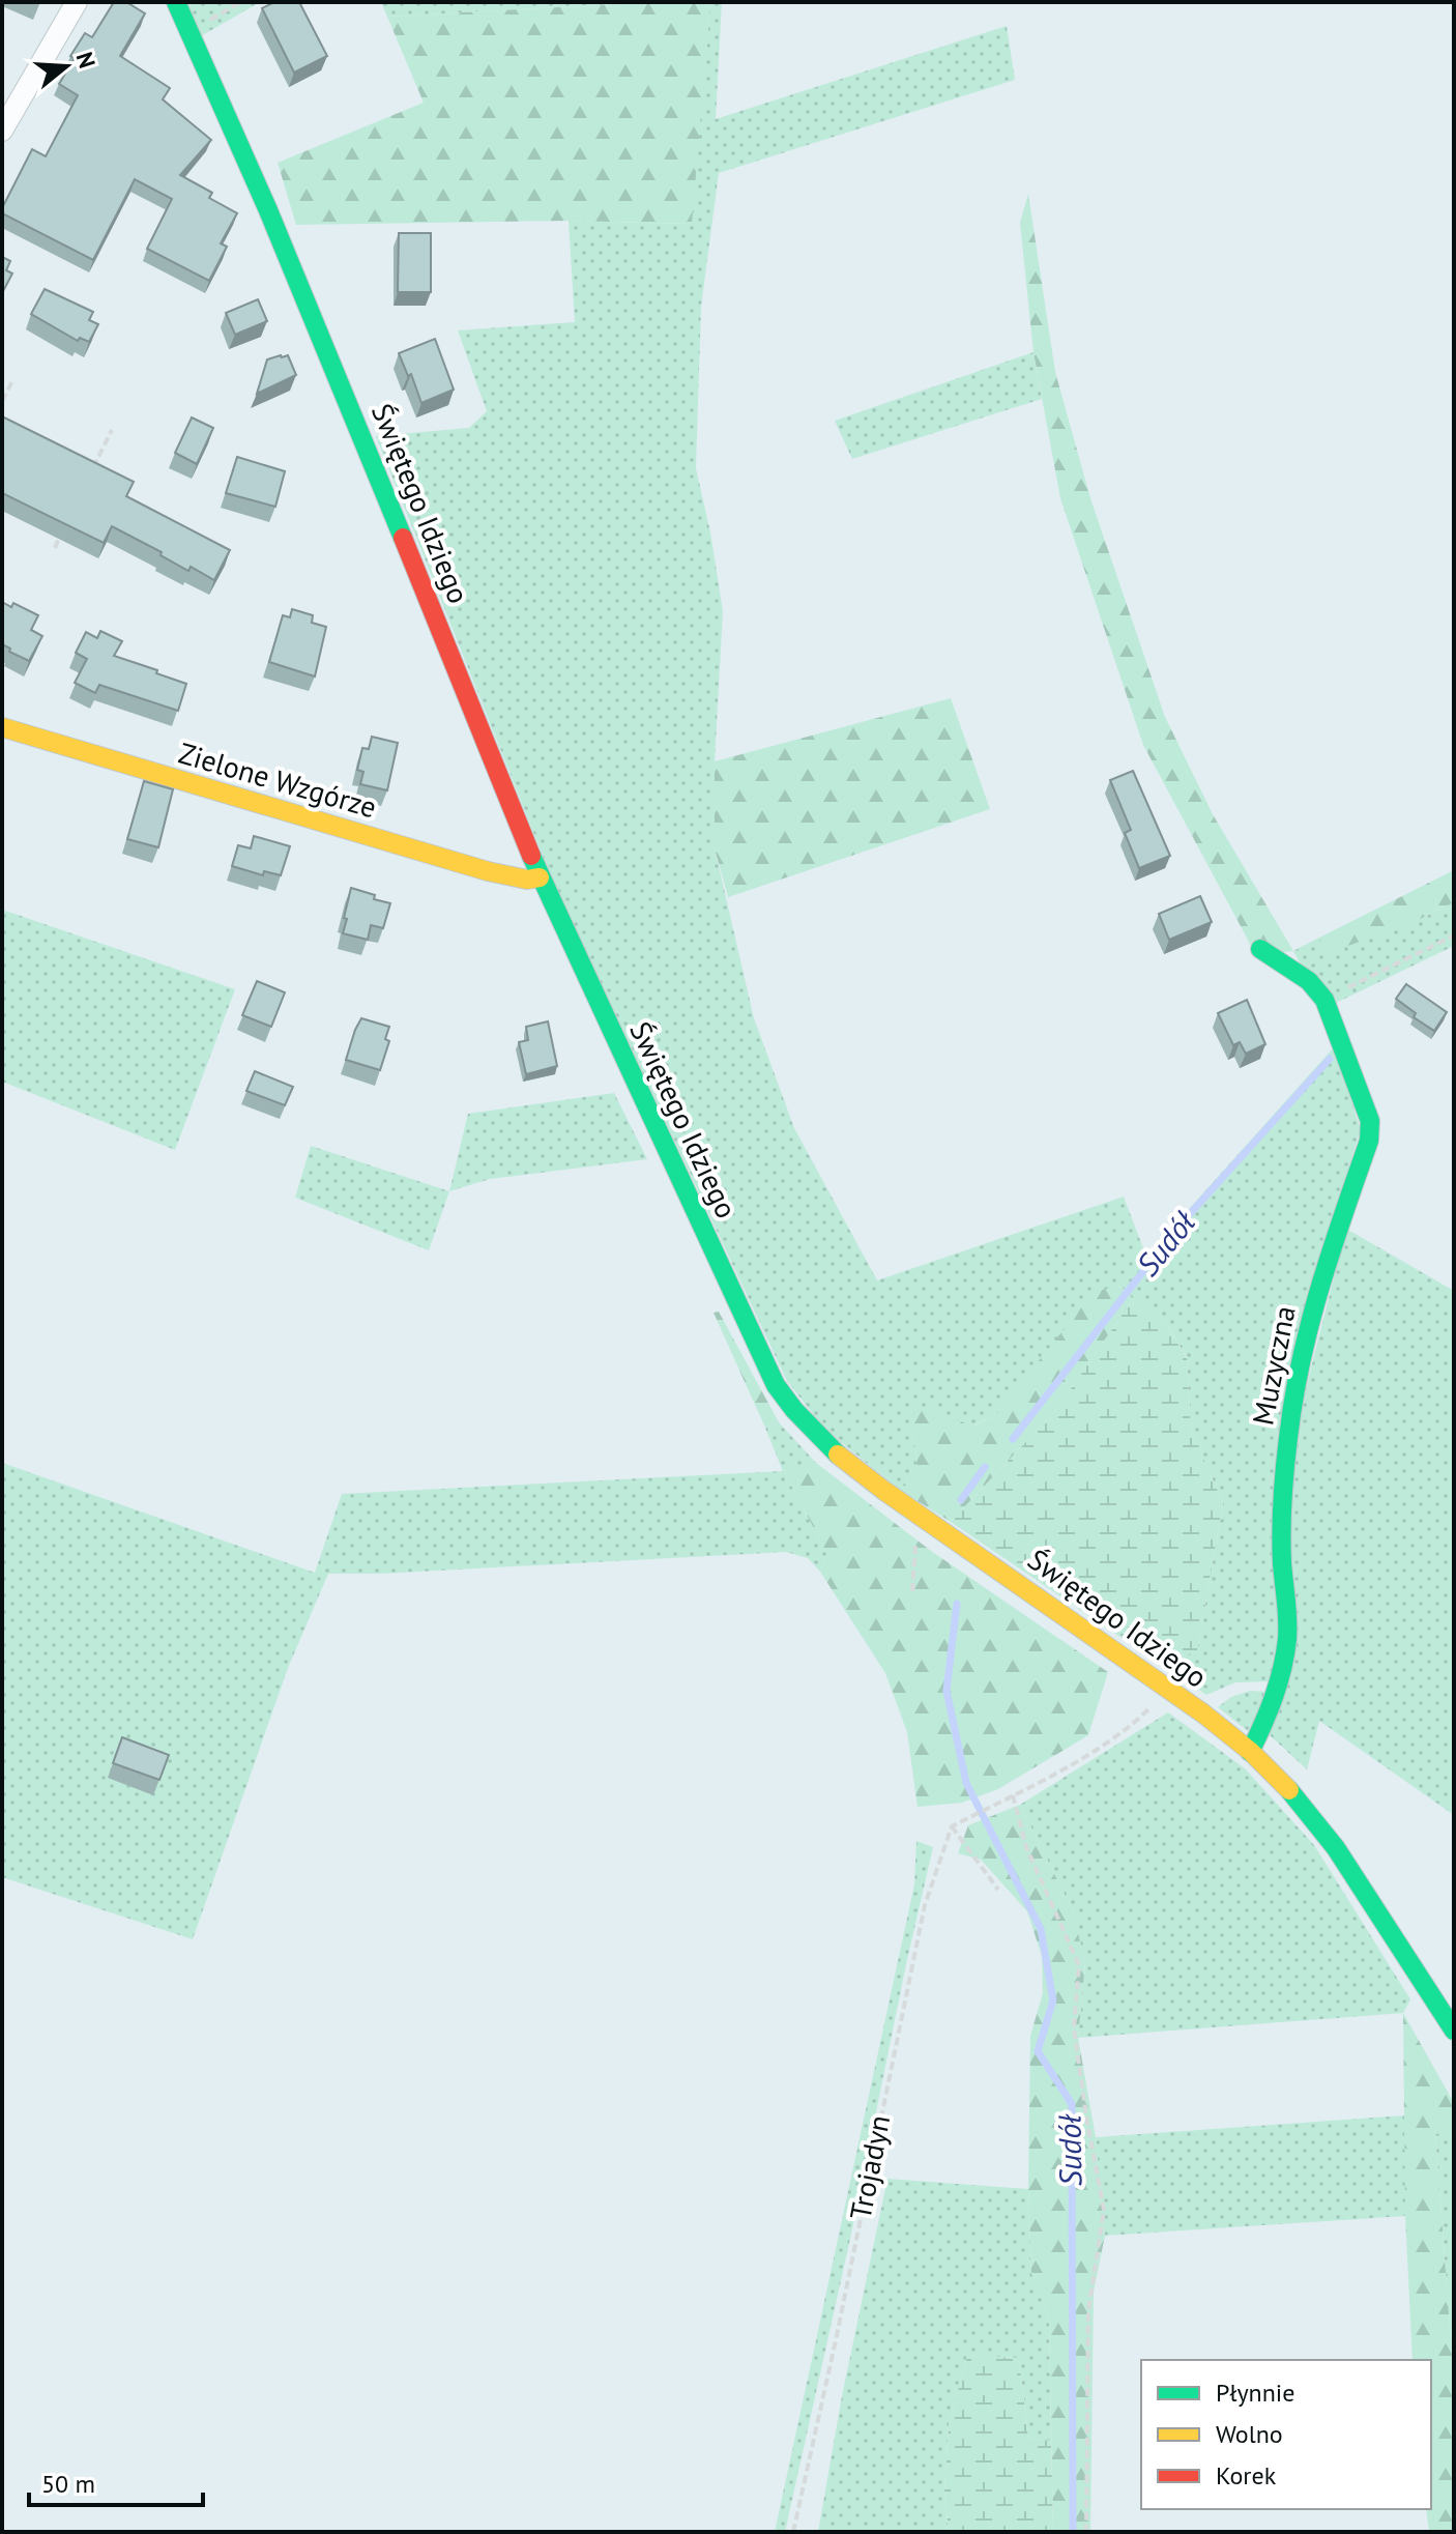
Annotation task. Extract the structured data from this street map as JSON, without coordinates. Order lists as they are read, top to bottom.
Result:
{
  "streets": {
    "street": ["Świętego Idziego", "Zielone Wzgórze", "Muzyczna"],
    "path": ["Trojadyn"]
  },
  "crossings": [
    ["Świętego Idziego", "Zielone Wzgórze"],
    ["Świętego Idziego", "Muzyczna"]
  ],
  "water": ["Sudół"],
  "legend": ["Płynnie", "Wolno", "Korek"],
  "scale_bar": "50 m",
  "north": "right"
}
